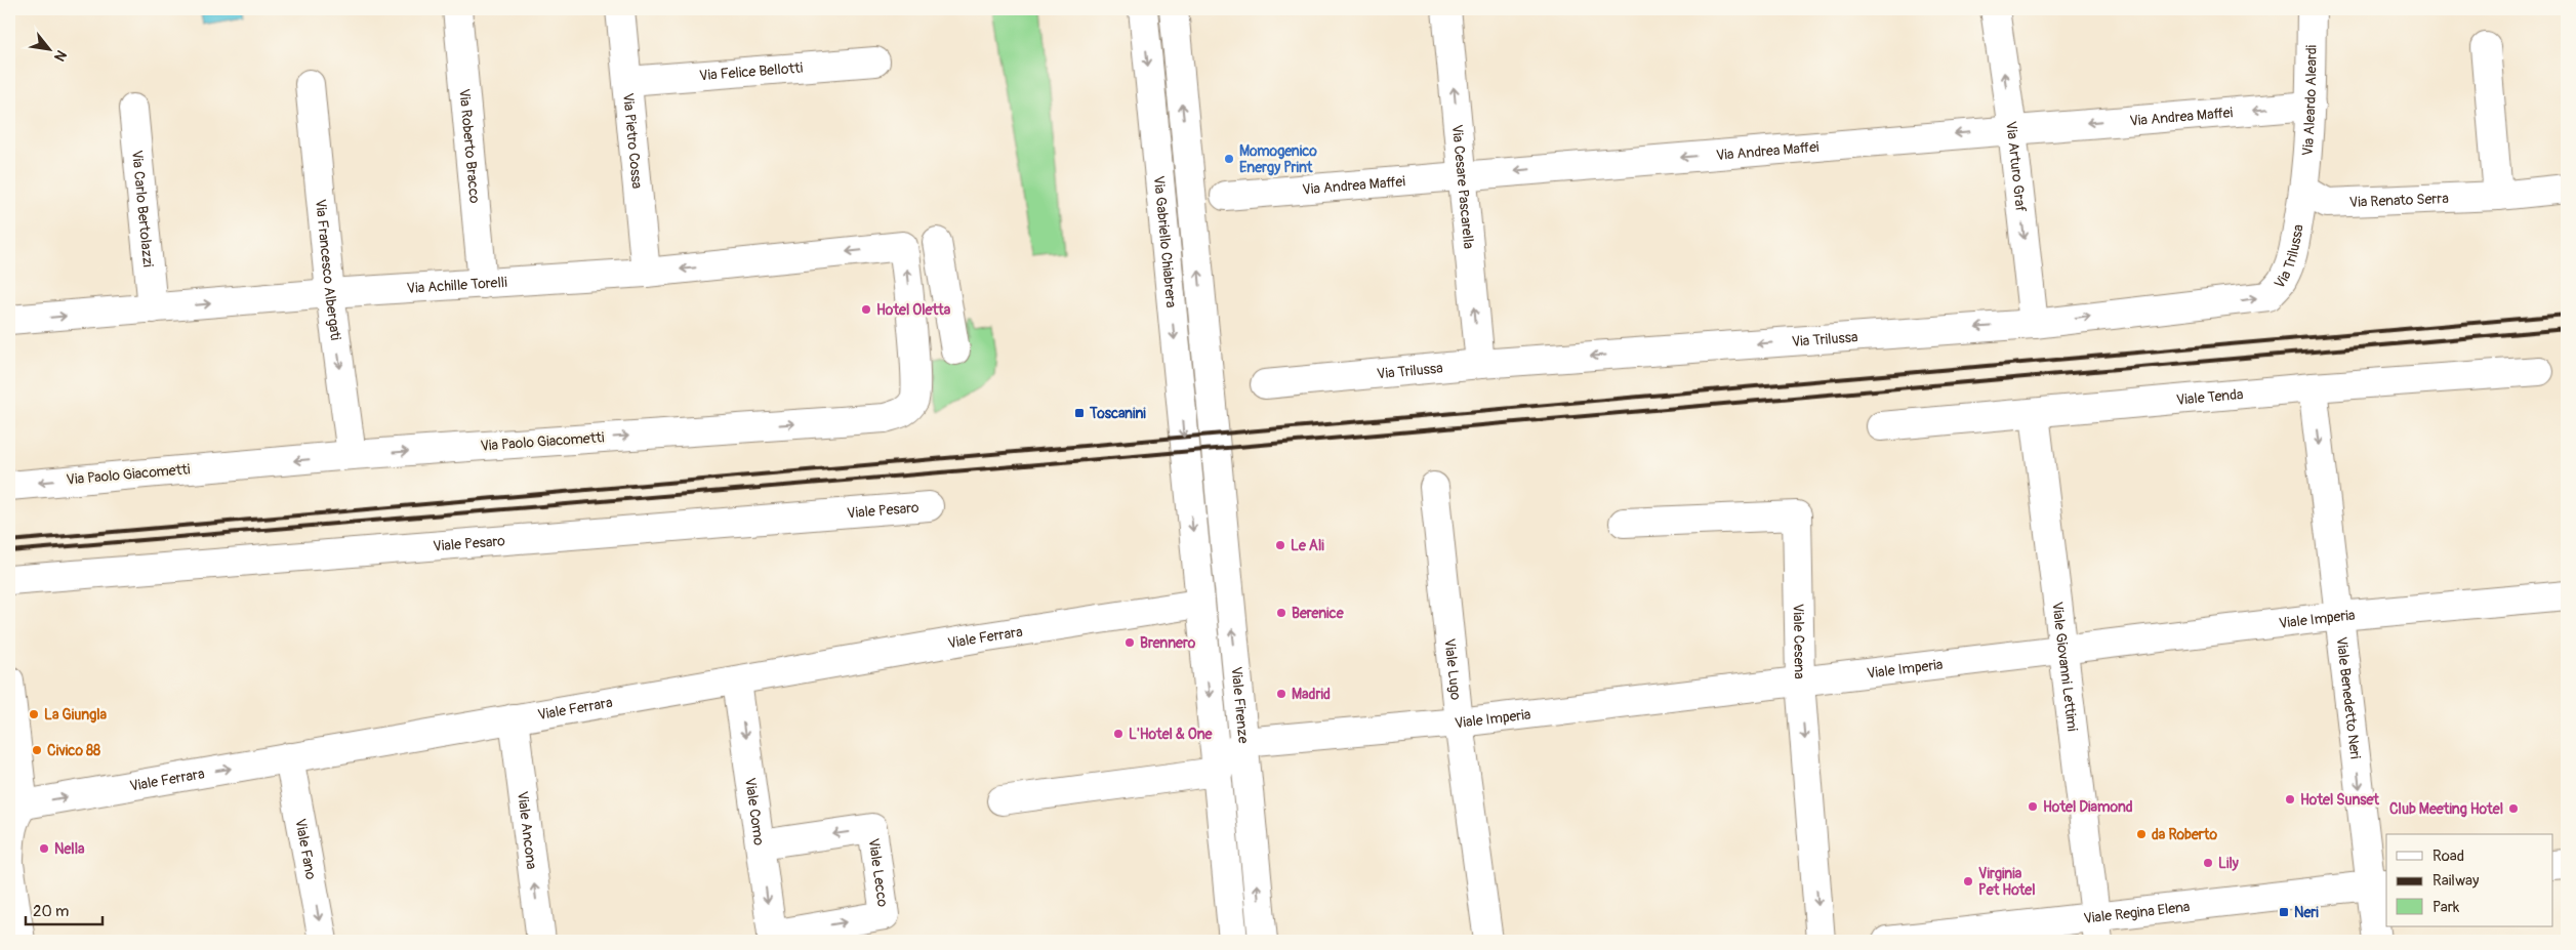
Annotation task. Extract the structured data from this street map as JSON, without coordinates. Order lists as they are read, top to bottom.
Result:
{
  "streets": {
    "street": [
      "Via Felice Bellotti",
      "Via Aleardo Aleardi",
      "Via Andrea Maffei",
      "Via Pietro Cossa",
      "Via Roberto Bracco",
      "Via Arturo Graf",
      "Via Cesare Pascarella",
      "Via Renato Serra",
      "Via Carlo Bertolazzi",
      "Via Gabriello Chiabrera",
      "Via Trilussa",
      "Via Francesco Albergati",
      "Via Achille Torelli",
      "Viale Tenda",
      "Via Paolo Giacometti",
      "Viale Pesaro",
      "Viale Imperia",
      "Viale Ferrara",
      "Viale Cesena",
      "Viale Giovanni Lettimi",
      "Viale Lugo",
      "Viale Benedetto Neri",
      "Viale Firenze",
      "Viale Como",
      "Viale Ancona",
      "Viale Fano",
      "Viale Lecco",
      "Viale Regina Elena"
    ]
  },
  "crossings": [
    ["Via Felice Bellotti", "Via Pietro Cossa"],
    ["Via Aleardo Aleardi", "Via Andrea Maffei"],
    ["Via Aleardo Aleardi", "Via Renato Serra"],
    ["Via Aleardo Aleardi", "Via Trilussa"],
    ["Via Andrea Maffei", "Via Arturo Graf"],
    ["Via Andrea Maffei", "Via Cesare Pascarella"],
    ["Via Pietro Cossa", "Via Achille Torelli"],
    ["Via Roberto Bracco", "Via Achille Torelli"],
    ["Via Arturo Graf", "Via Trilussa"],
    ["Via Cesare Pascarella", "Via Trilussa"],
    ["Via Renato Serra", "Via Trilussa"],
    ["Via Carlo Bertolazzi", "Via Achille Torelli"],
    ["Via Gabriello Chiabrera", "Viale Firenze"],
    ["Via Francesco Albergati", "Via Achille Torelli"],
    ["Via Francesco Albergati", "Via Paolo Giacometti"],
    ["Via Achille Torelli", "Via Paolo Giacometti"],
    ["Viale Tenda", "Viale Giovanni Lettimi"],
    ["Viale Tenda", "Viale Benedetto Neri"],
    ["Viale Imperia", "Viale Cesena"],
    ["Viale Imperia", "Viale Giovanni Lettimi"],
    ["Viale Imperia", "Viale Lugo"],
    ["Viale Imperia", "Viale Benedetto Neri"],
    ["Viale Imperia", "Viale Firenze"],
    ["Viale Ferrara", "Viale Como"],
    ["Viale Ferrara", "Viale Ancona"],
    ["Viale Ferrara", "Viale Fano"],
    ["Viale Giovanni Lettimi", "Viale Regina Elena"],
    ["Viale Benedetto Neri", "Viale Regina Elena"],
    ["Viale Como", "Viale Lecco"]
  ],
  "one_way": [
    "Via Andrea Maffei",
    "Via Cesare Pascarella",
    "Via Francesco Albergati",
    "Viale Cesena",
    "Viale Benedetto Neri",
    "Viale Como",
    "Viale Ancona",
    "Viale Fano"
  ],
  "places": {
    "other": [
      "Momogenico Energy Print",
      "Hotel Oletta",
      "Le Ali",
      "Berenice",
      "Brennero",
      "Madrid",
      "La Giungla",
      "L'Hotel & One",
      "Civico 88",
      "Hotel Sunset",
      "Hotel Diamond",
      "Club Meeting Hotel",
      "da Roberto",
      "Nella",
      "Lily",
      "Virginia Pet Hotel"
    ],
    "transit": ["Toscanini", "Neri"]
  },
  "legend": ["Road", "Railway", "Park"],
  "scale_bar": "20 m",
  "north": "bottom right"
}
